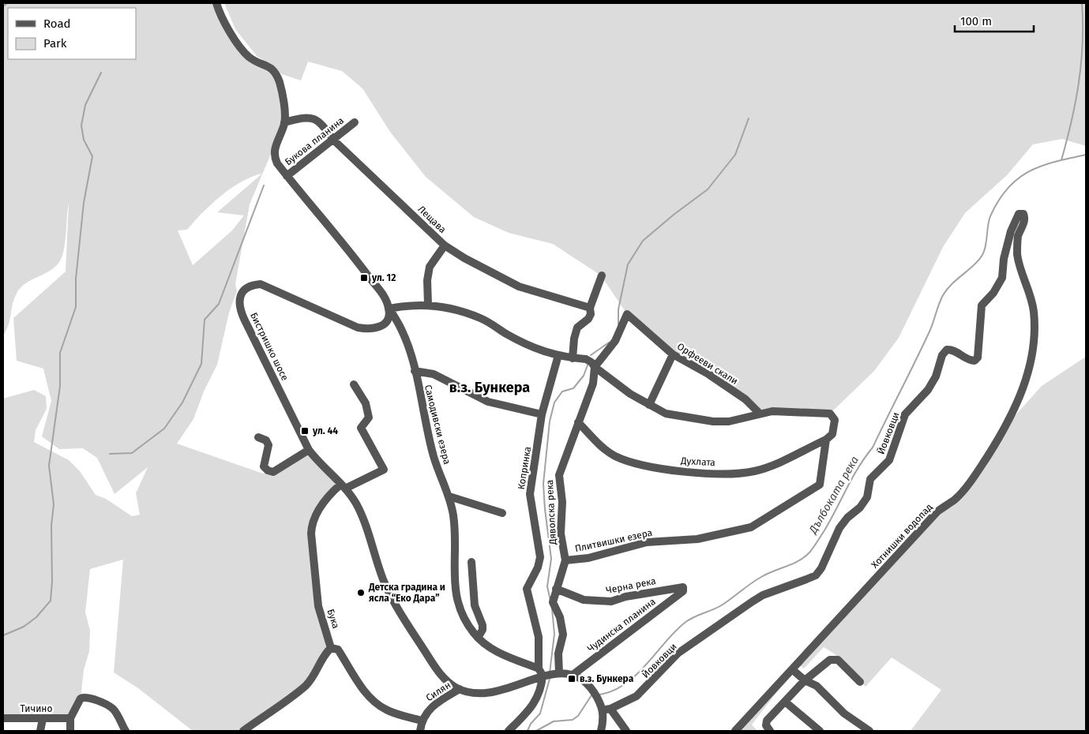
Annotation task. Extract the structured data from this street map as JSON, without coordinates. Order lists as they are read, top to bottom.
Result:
{
  "streets": {
    "street": [
      "Букова планина",
      "Лещава",
      "Бистришко шосе",
      "Орфееви скали",
      "Самодивски езера",
      "Йовковци",
      "Духлата",
      "Копринка",
      "Дяволска река",
      "Хотнишки водопад",
      "Плитвишки езера",
      "Черна река",
      "Бука",
      "Чудинска планина",
      "Силян",
      "Тичино"
    ]
  },
  "crossings": [
    ["Букова планина", "Лещава"],
    ["Бистришко шосе", "Самодивски езера"],
    ["Бистришко шосе", "Йовковци"],
    ["Бистришко шосе", "Копринка"],
    ["Бистришко шосе", "Дяволска река"],
    ["Бистришко шосе", "Бука"],
    ["Бистришко шосе", "Чудинска планина"],
    ["Бистришко шосе", "Силян"],
    ["Орфееви скали", "Дяволска река"],
    ["Самодивски езера", "Копринка"],
    ["Йовковци", "Хотнишки водопад"],
    ["Духлата", "Дяволска река"],
    ["Духлата", "Плитвишки езера"],
    ["Дяволска река", "Плитвишки езера"],
    ["Дяволска река", "Черна река"],
    ["Черна река", "Чудинска планина"]
  ],
  "districts": ["в.з. Бункера"],
  "water": ["Дълбоката река"],
  "places": {
    "transit": ["ул. 12", "ул. 44", "в.з. Бункера"],
    "other": ["Детска градина и ясла “Еко Дара”"]
  },
  "legend": ["Road", "Park"],
  "scale_bar": "100 m"
}
